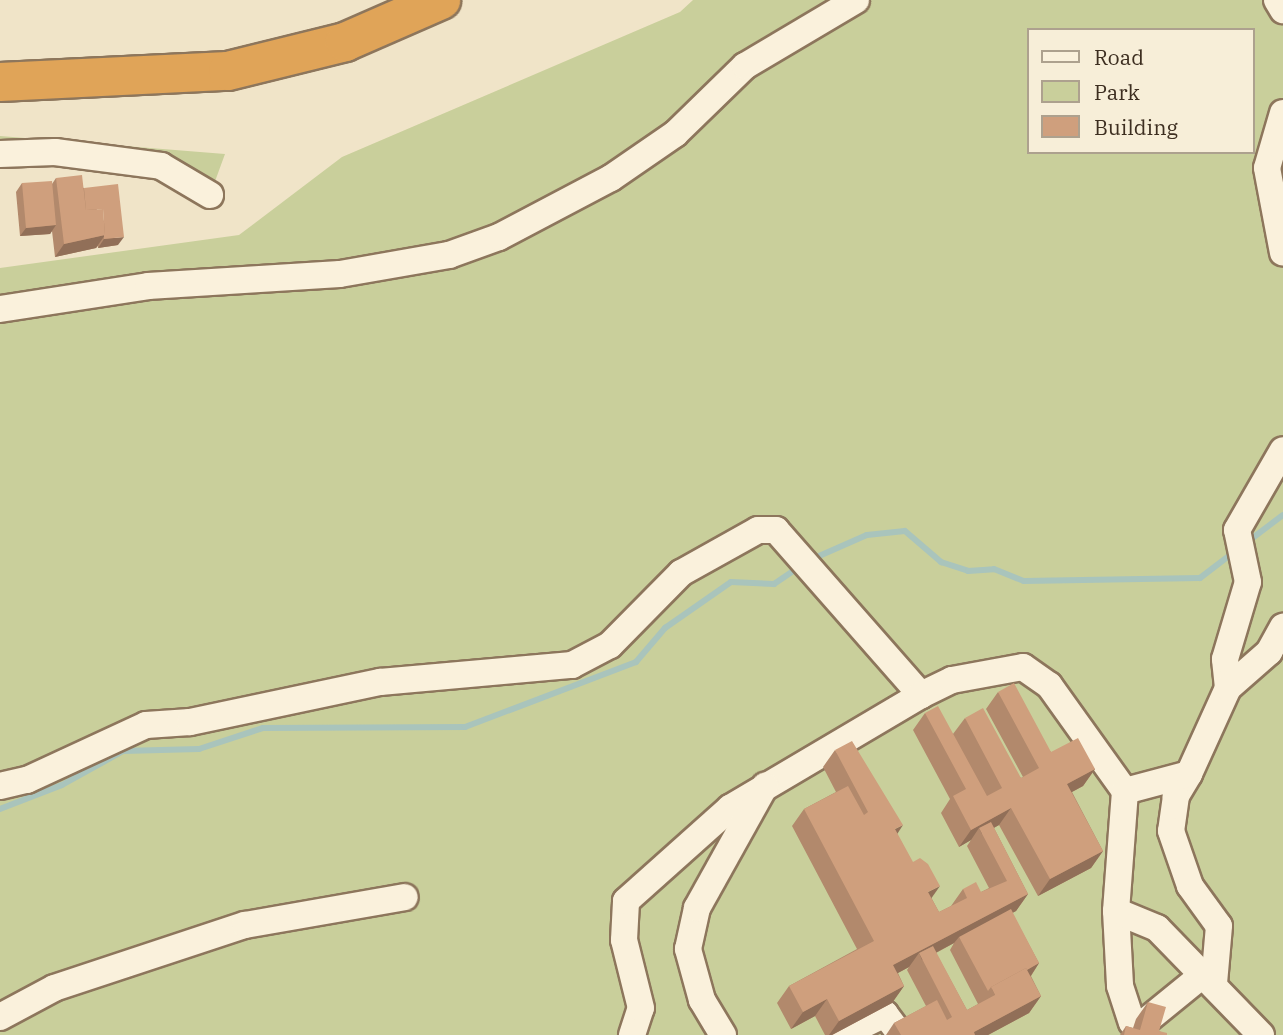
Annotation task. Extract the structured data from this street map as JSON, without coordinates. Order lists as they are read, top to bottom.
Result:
{
  "legend": ["Road", "Park", "Building"]
}
